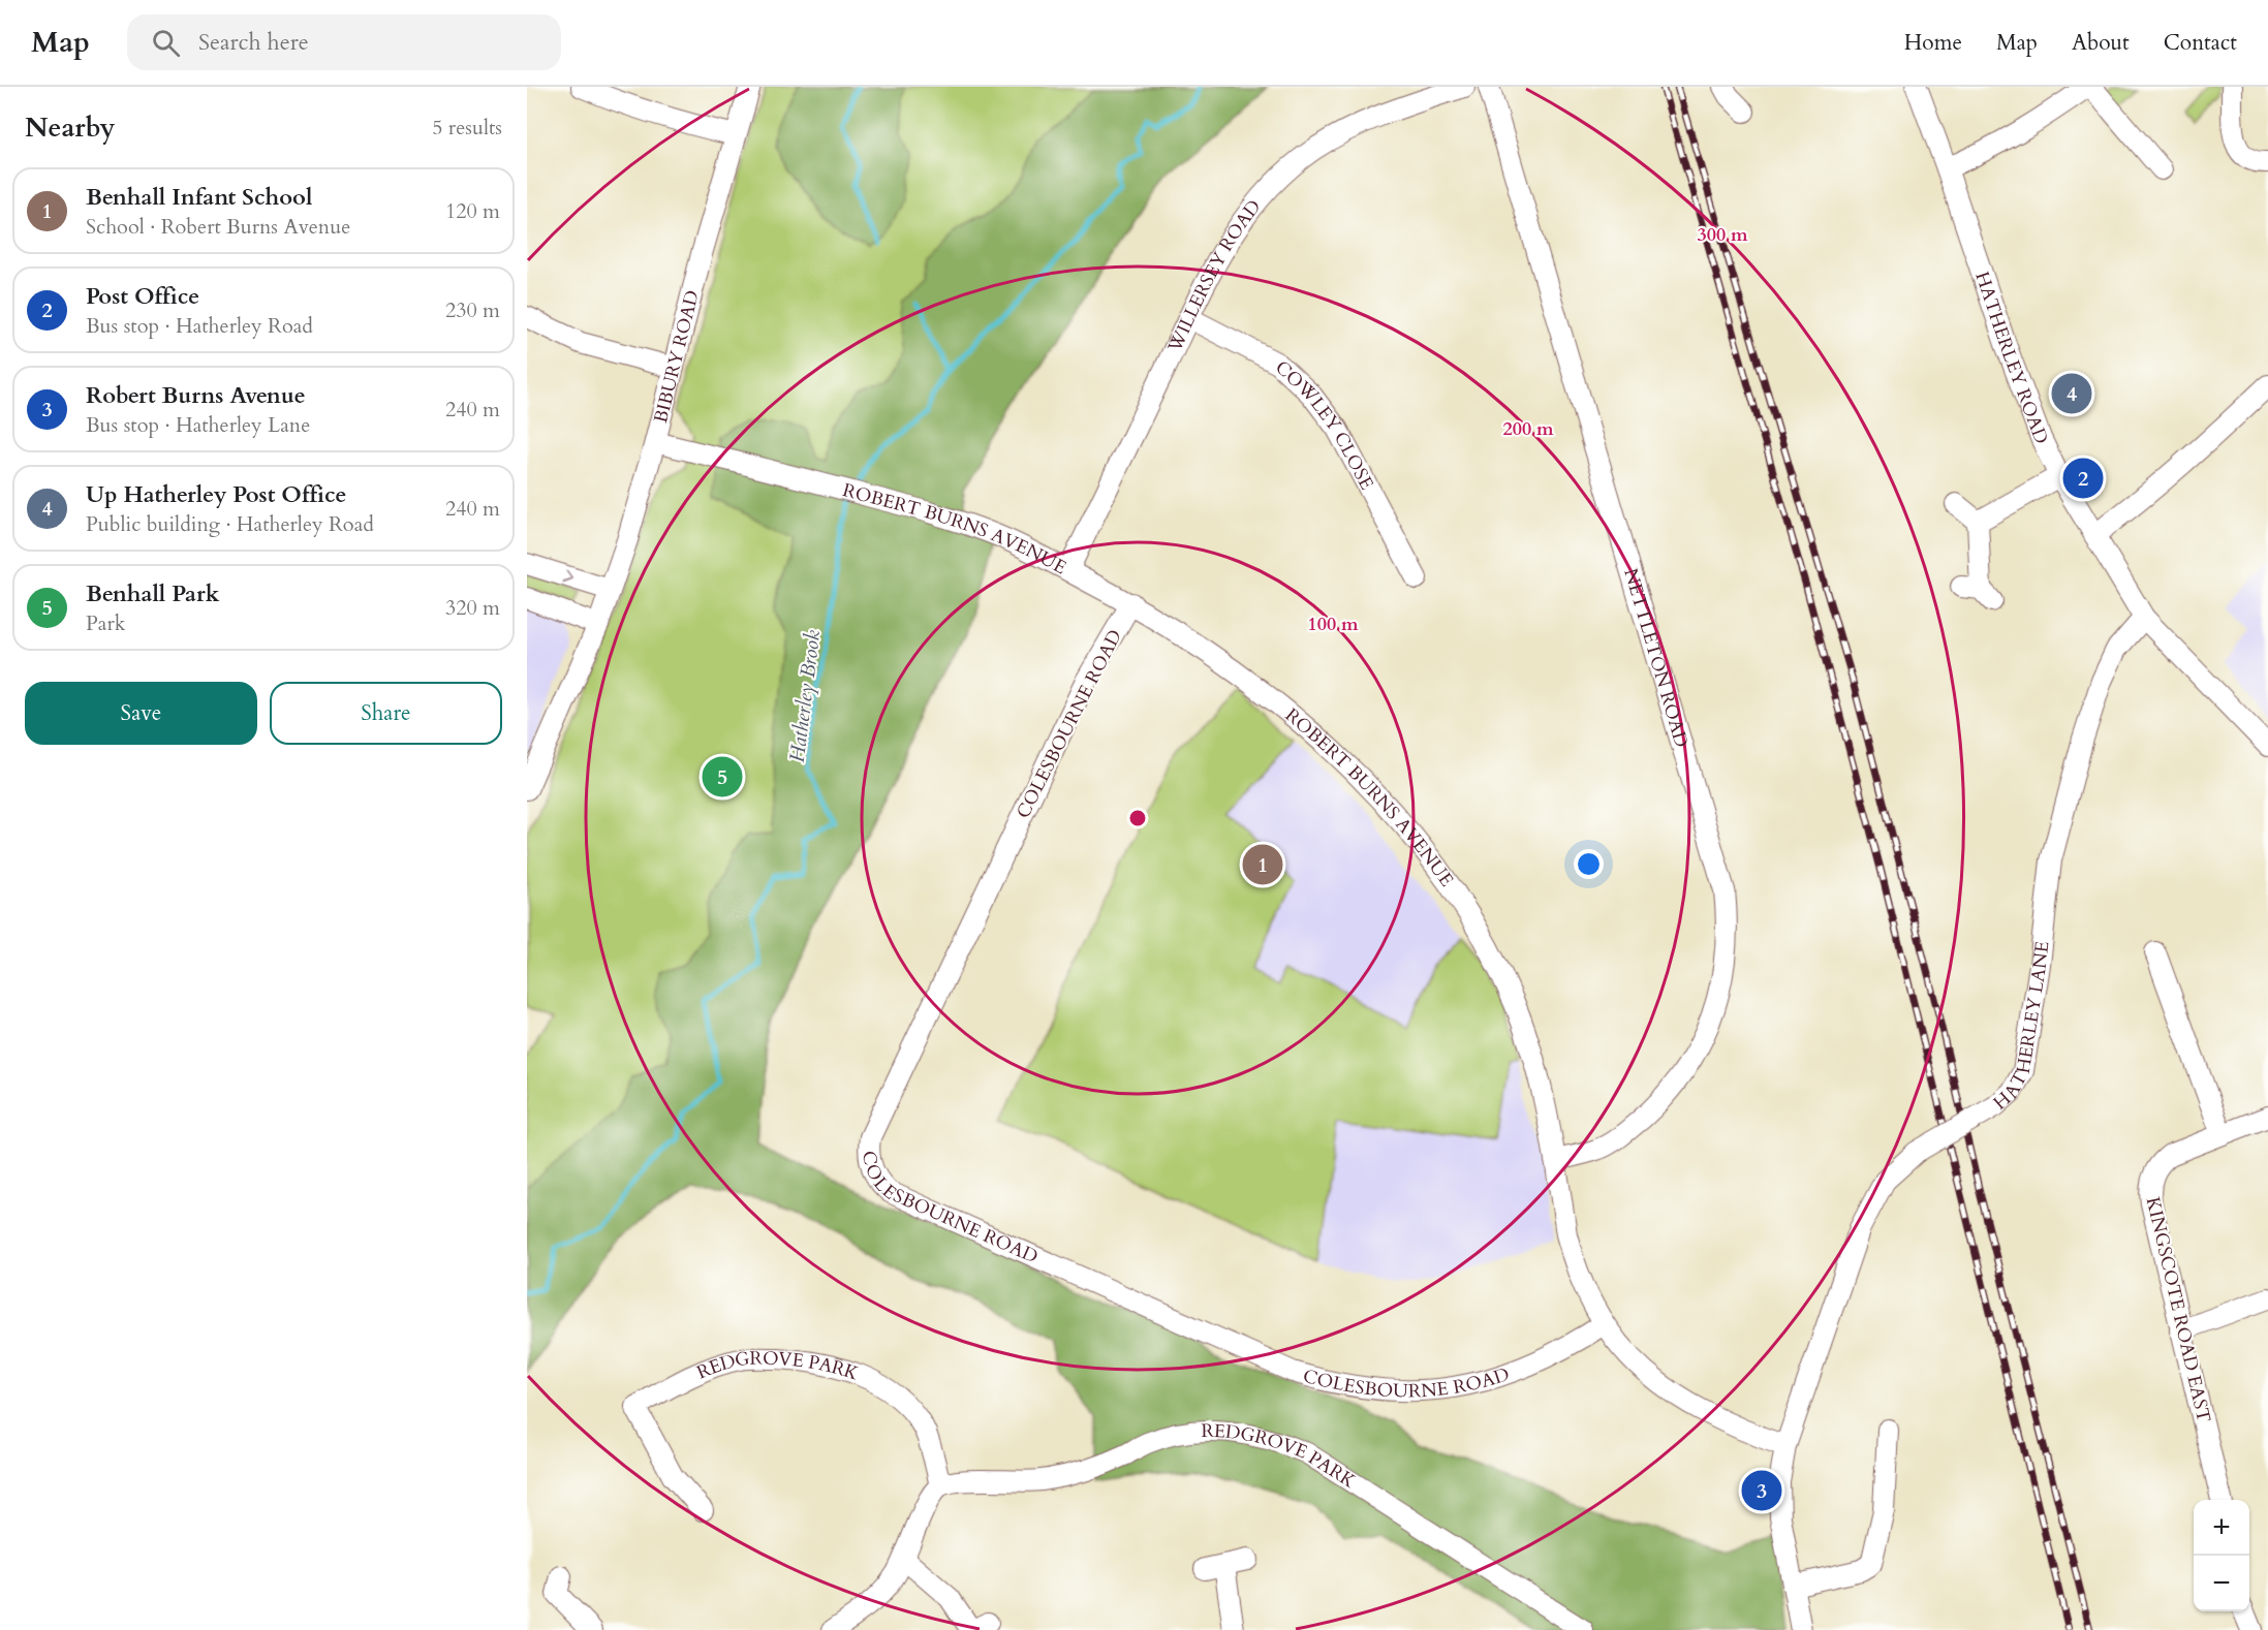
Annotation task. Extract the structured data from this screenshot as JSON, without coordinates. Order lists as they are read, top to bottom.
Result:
{
  "streets": {
    "street": [
      "WILLERSEY ROAD",
      "BIBURY ROAD",
      "HATHERLEY ROAD",
      "COWLEY CLOSE",
      "ROBERT BURNS AVENUE",
      "NETTLETON ROAD",
      "COLESBOURNE ROAD",
      "HATHERLEY LANE",
      "KINGSCOTE ROAD EAST",
      "REDGROVE PARK"
    ]
  },
  "crossings": [
    ["WILLERSEY ROAD", "COWLEY CLOSE"],
    ["WILLERSEY ROAD", "ROBERT BURNS AVENUE"],
    ["BIBURY ROAD", "ROBERT BURNS AVENUE"],
    ["HATHERLEY ROAD", "HATHERLEY LANE"],
    ["ROBERT BURNS AVENUE", "NETTLETON ROAD"],
    ["ROBERT BURNS AVENUE", "COLESBOURNE ROAD"],
    ["ROBERT BURNS AVENUE", "HATHERLEY LANE"]
  ],
  "water": ["Hatherley Brook"],
  "page": {
    "header": "Map",
    "search": "Search here",
    "nav": [
      "Home",
      "Map",
      "About",
      "Contact"
    ],
    "heading": ["Nearby", "5 results"],
    "list": [
      {
        "mark": "1",
        "name": "Benhall Infant School",
        "note": "School · Robert Burns Avenue",
        "value": "120 m"
      },
      {
        "mark": "2",
        "name": "Post Office",
        "note": "Bus stop · Hatherley Road",
        "value": "230 m"
      },
      {
        "mark": "3",
        "name": "Robert Burns Avenue",
        "note": "Bus stop · Hatherley Lane",
        "value": "240 m"
      },
      {
        "mark": "4",
        "name": "Up Hatherley Post Office",
        "note": "Public building · Hatherley Road",
        "value": "240 m"
      },
      {
        "mark": "5",
        "name": "Benhall Park",
        "note": "Park",
        "value": "320 m"
      }
    ],
    "pins": [
      "4",
      "2",
      "5",
      "1",
      "3"
    ],
    "buttons": ["Save", "Share"],
    "map_buttons": ["+", "−"]
  },
  "rings": ["300 m", "200 m", "100 m"]
}
